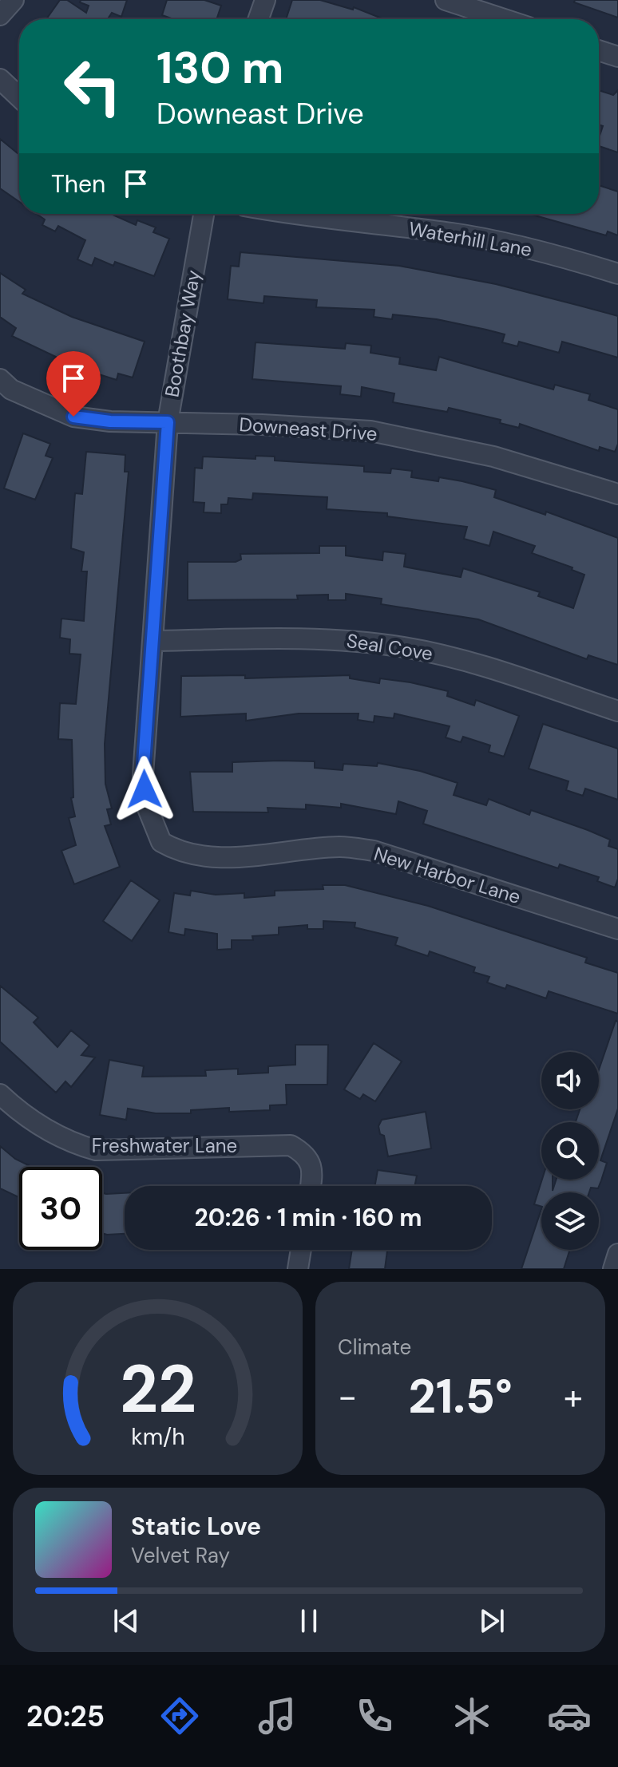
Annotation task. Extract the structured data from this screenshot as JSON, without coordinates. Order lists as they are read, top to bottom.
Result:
{
  "streets": {
    "street": [
      "Waterhill Lane",
      "Boothbay Way",
      "Downeast Drive",
      "Seal Cove",
      "New Harbor Lane",
      "Freshwater Lane"
    ]
  },
  "crossings": [
    ["Boothbay Way", "Downeast Drive"],
    ["Boothbay Way", "Seal Cove"],
    ["Boothbay Way", "New Harbor Lane"]
  ],
  "page": {
    "turn": ["130 m", "Downeast Drive"],
    "then": "Then",
    "limit": "30",
    "trip": "20:26 · 1 min · 160 m",
    "tile": "Climate",
    "heat": ["−", "21.5°", "+"],
    "song": ["Static Love", "Velvet Ray"],
    "tabs": "20:25",
    "gauge": ["22", "km/h"]
  }
}
